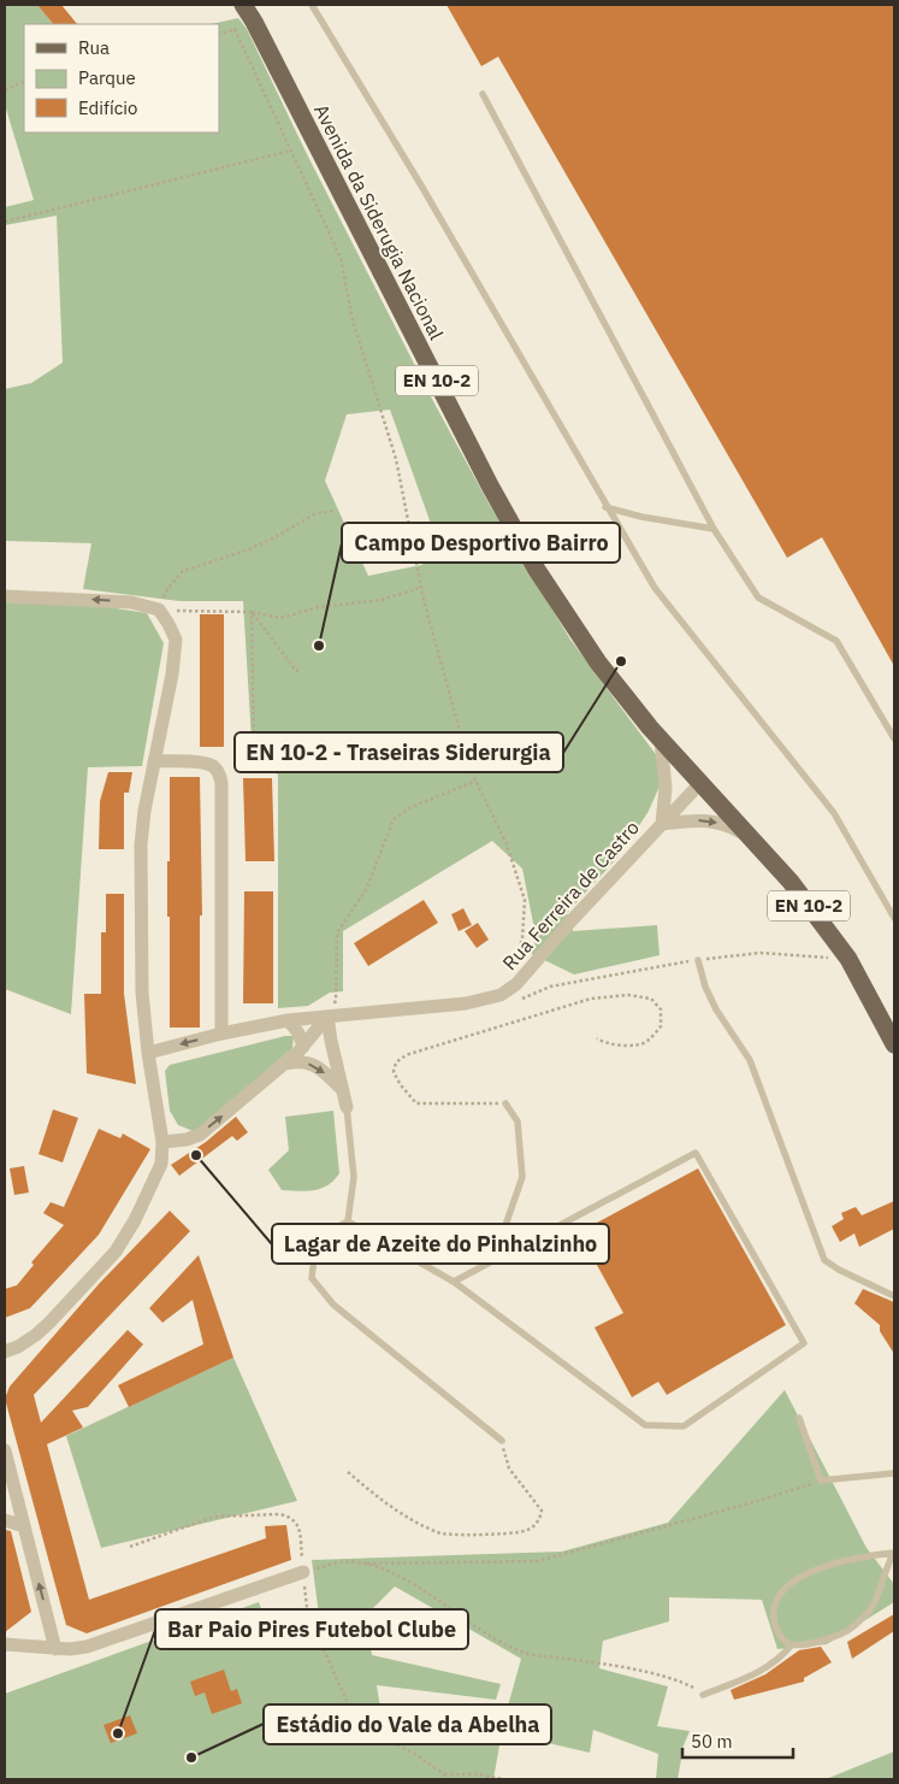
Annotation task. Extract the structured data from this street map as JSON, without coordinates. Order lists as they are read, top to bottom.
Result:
{
  "streets": {
    "main road": ["Avenida da Siderugia Nacional", "EN 10-2"],
    "street": ["Rua Ferreira de Castro"]
  },
  "crossings": [
    ["Avenida da Siderugia Nacional", "Rua Ferreira de Castro"]
  ],
  "places": [
    "Campo Desportivo Bairro",
    "EN 10-2 - Traseiras Siderurgia",
    "Lagar de Azeite do Pinhalzinho",
    "Bar Paio Pires Futebol Clube",
    "Estádio do Vale da Abelha"
  ],
  "legend": ["Rua", "Parque", "Edifício"],
  "scale_bar": "50 m"
}
